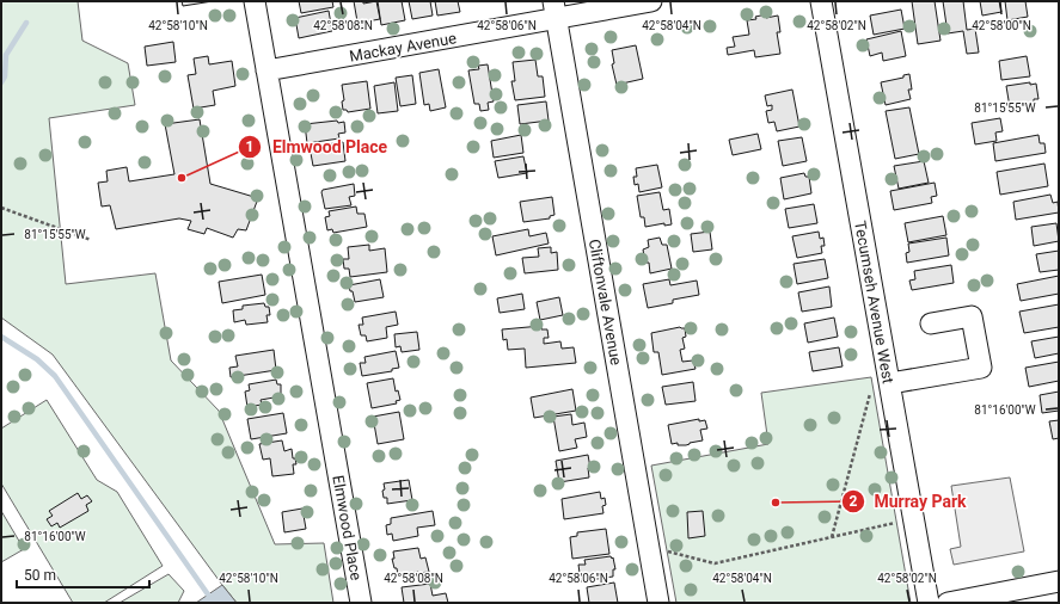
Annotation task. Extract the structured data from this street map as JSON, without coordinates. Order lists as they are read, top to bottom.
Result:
{
  "streets": {
    "street": [
      "Mackay Avenue",
      "Cliftonvale Avenue",
      "Tecumseh Avenue West",
      "Elmwood Place"
    ]
  },
  "crossings": [
    ["Mackay Avenue", "Cliftonvale Avenue"],
    ["Mackay Avenue", "Elmwood Place"]
  ],
  "places": ["Elmwood Place", "Murray Park"],
  "scale_bar": "50 m",
  "coordinates": [
    "42°58'10\"N",
    "42°58'08\"N",
    "42°58'06\"N",
    "42°58'04\"N",
    "42°58'02\"N",
    "42°58'00\"N",
    "81°15'55\"W",
    "81°16'00\"W"
  ]
}
